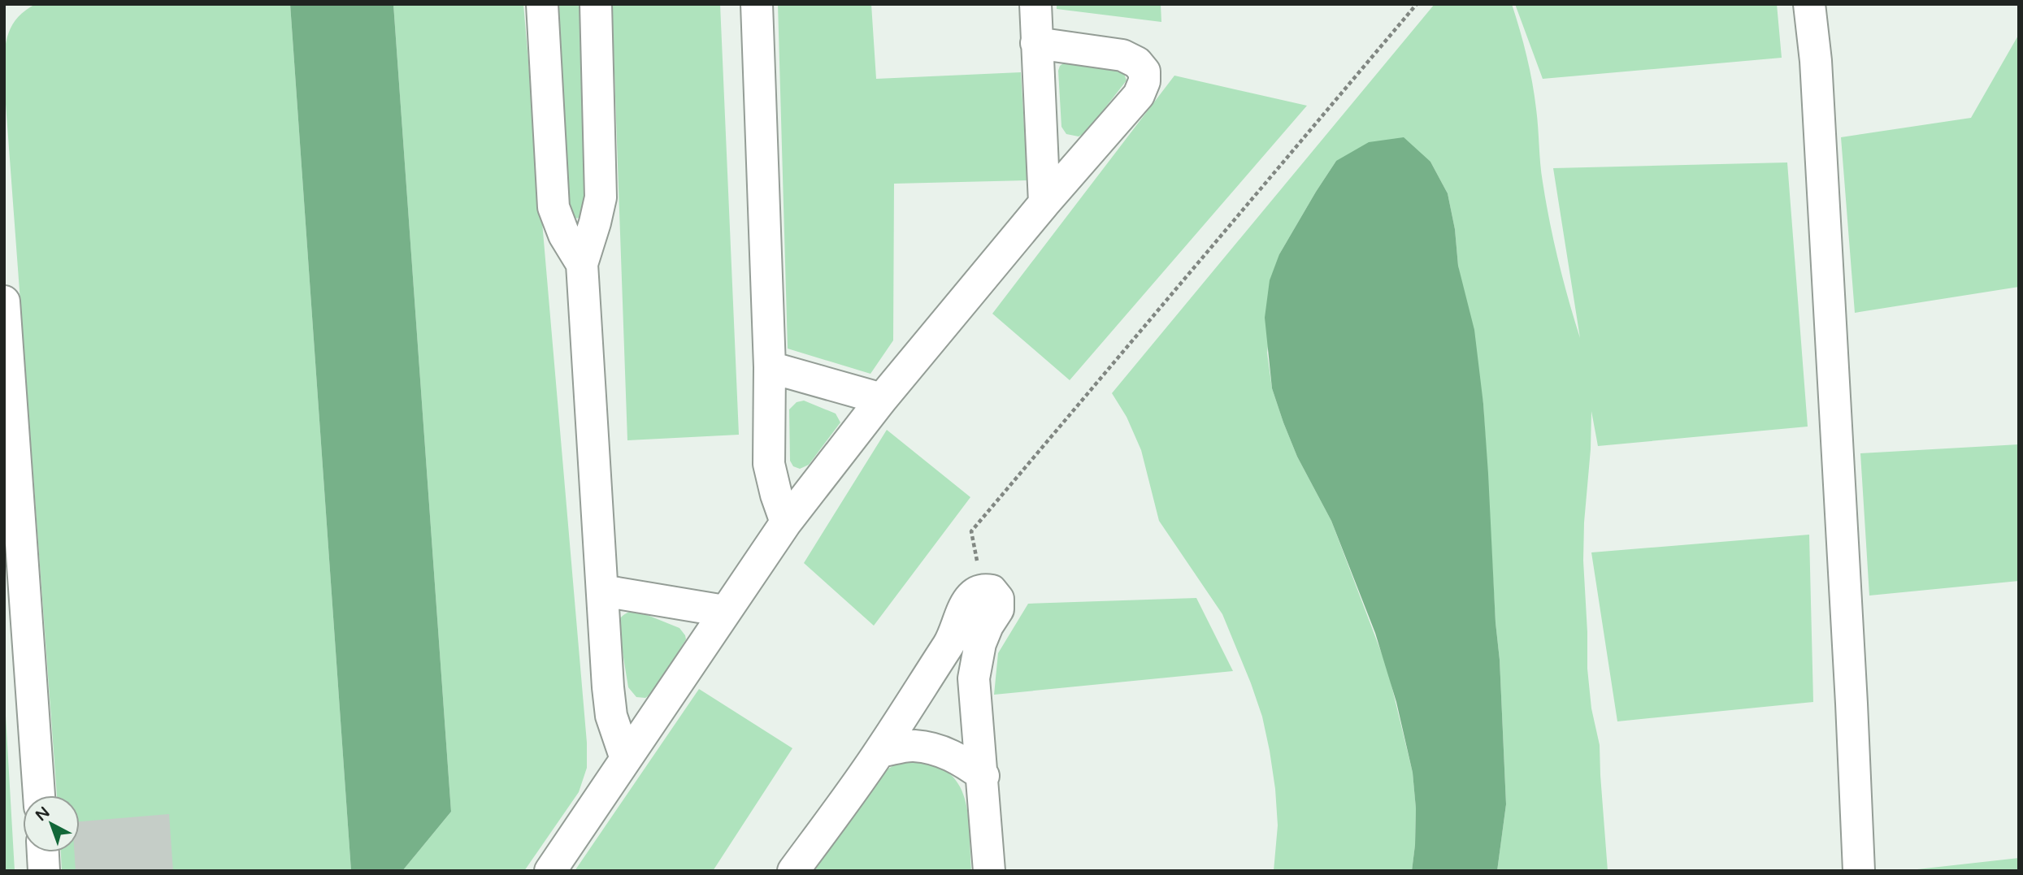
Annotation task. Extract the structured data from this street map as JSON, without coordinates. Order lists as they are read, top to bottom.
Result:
{
  "north": "top left"
}
